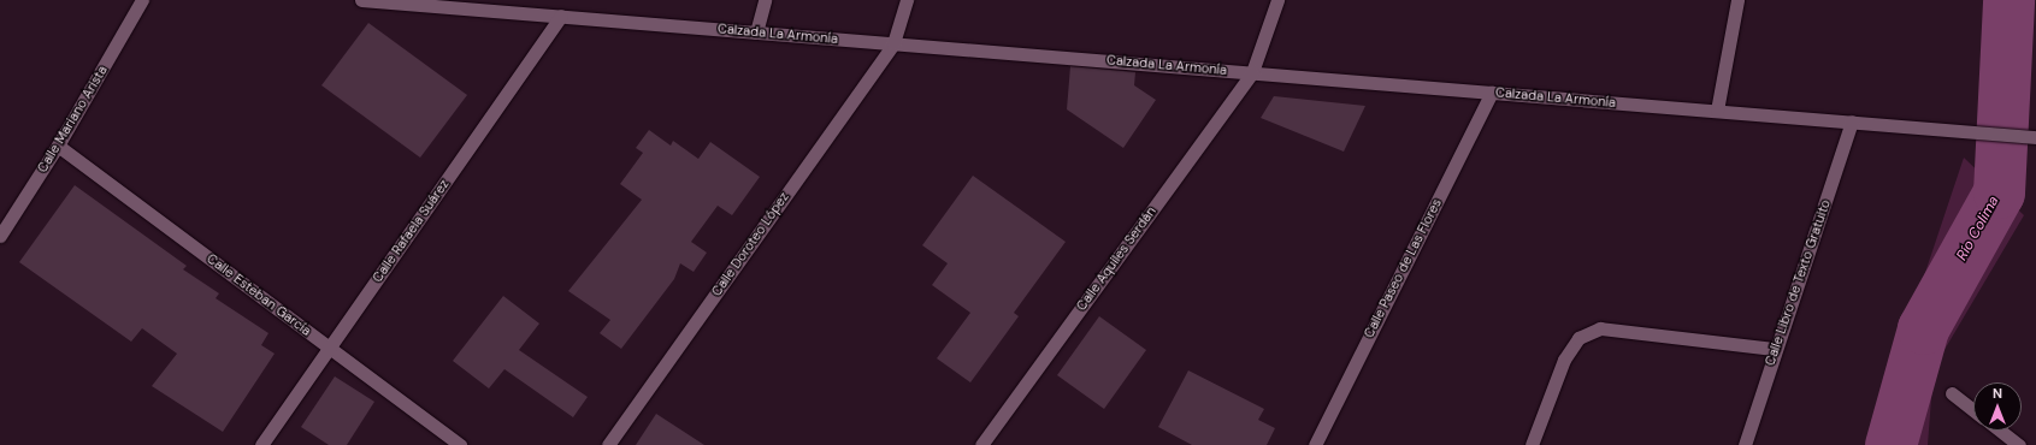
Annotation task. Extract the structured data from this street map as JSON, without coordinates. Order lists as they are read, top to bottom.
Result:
{
  "streets": {
    "street": [
      "Calzada La Armonía",
      "Calle Mariano Arista",
      "Calle Rafaela Suárez",
      "Calle Doroteo López",
      "Calle Aquiles Serdán",
      "Calle Paseo de Las Flores",
      "Calle Libro de Texto Gratuito",
      "Calle Esteban García"
    ]
  },
  "crossings": [
    ["Calzada La Armonía", "Calle Rafaela Suárez"],
    ["Calzada La Armonía", "Calle Doroteo López"],
    ["Calzada La Armonía", "Calle Aquiles Serdán"],
    ["Calzada La Armonía", "Calle Paseo de Las Flores"],
    ["Calzada La Armonía", "Calle Libro de Texto Gratuito"],
    ["Calle Mariano Arista", "Calle Esteban García"],
    ["Calle Rafaela Suárez", "Calle Esteban García"]
  ],
  "water": ["Río Colima"],
  "north": "top"
}
